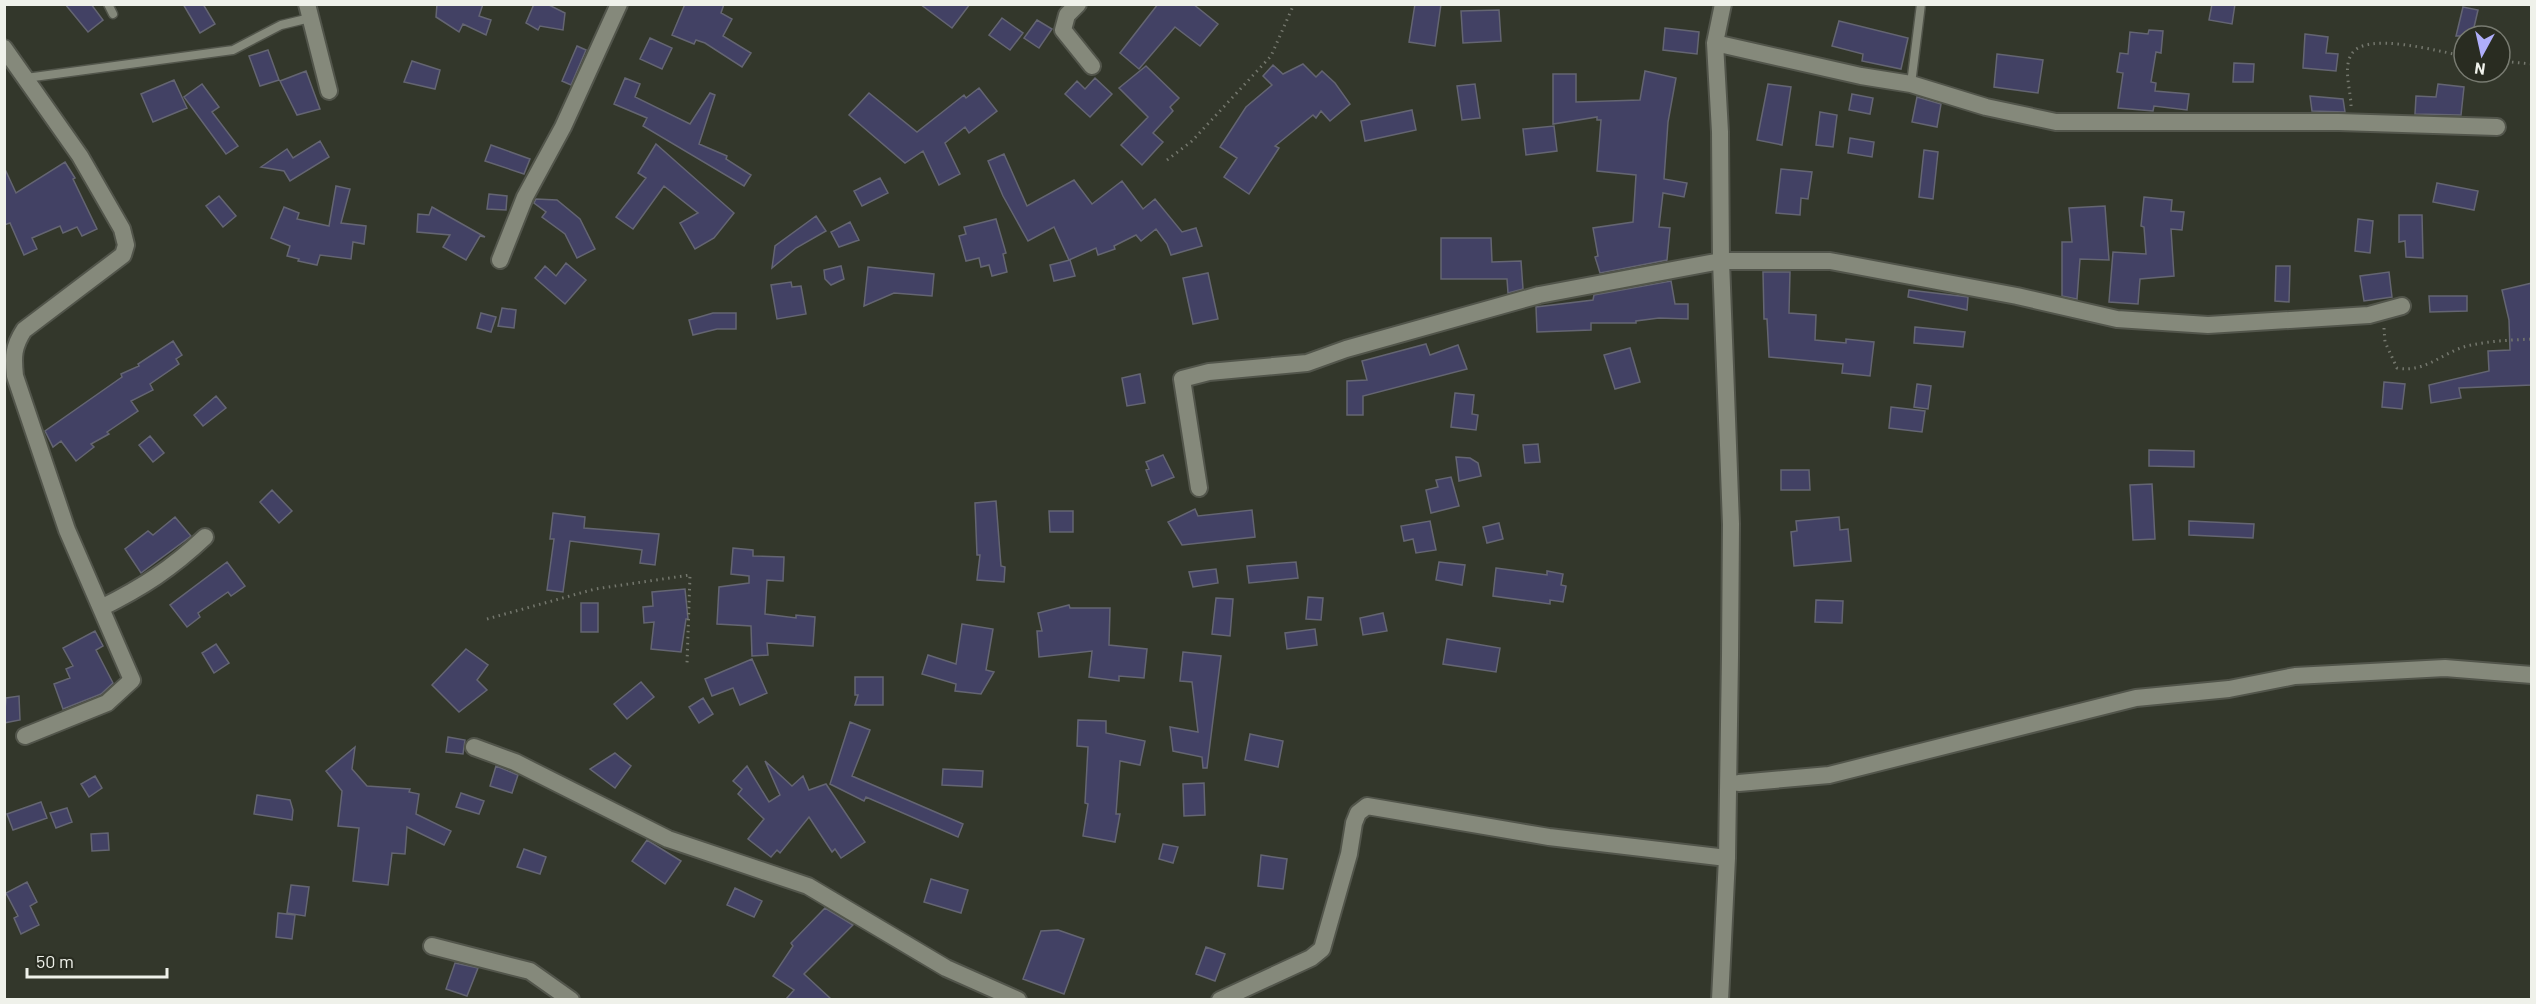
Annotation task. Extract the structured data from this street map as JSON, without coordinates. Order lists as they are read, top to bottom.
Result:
{
  "scale_bar": "50 m",
  "north": "bottom"
}
